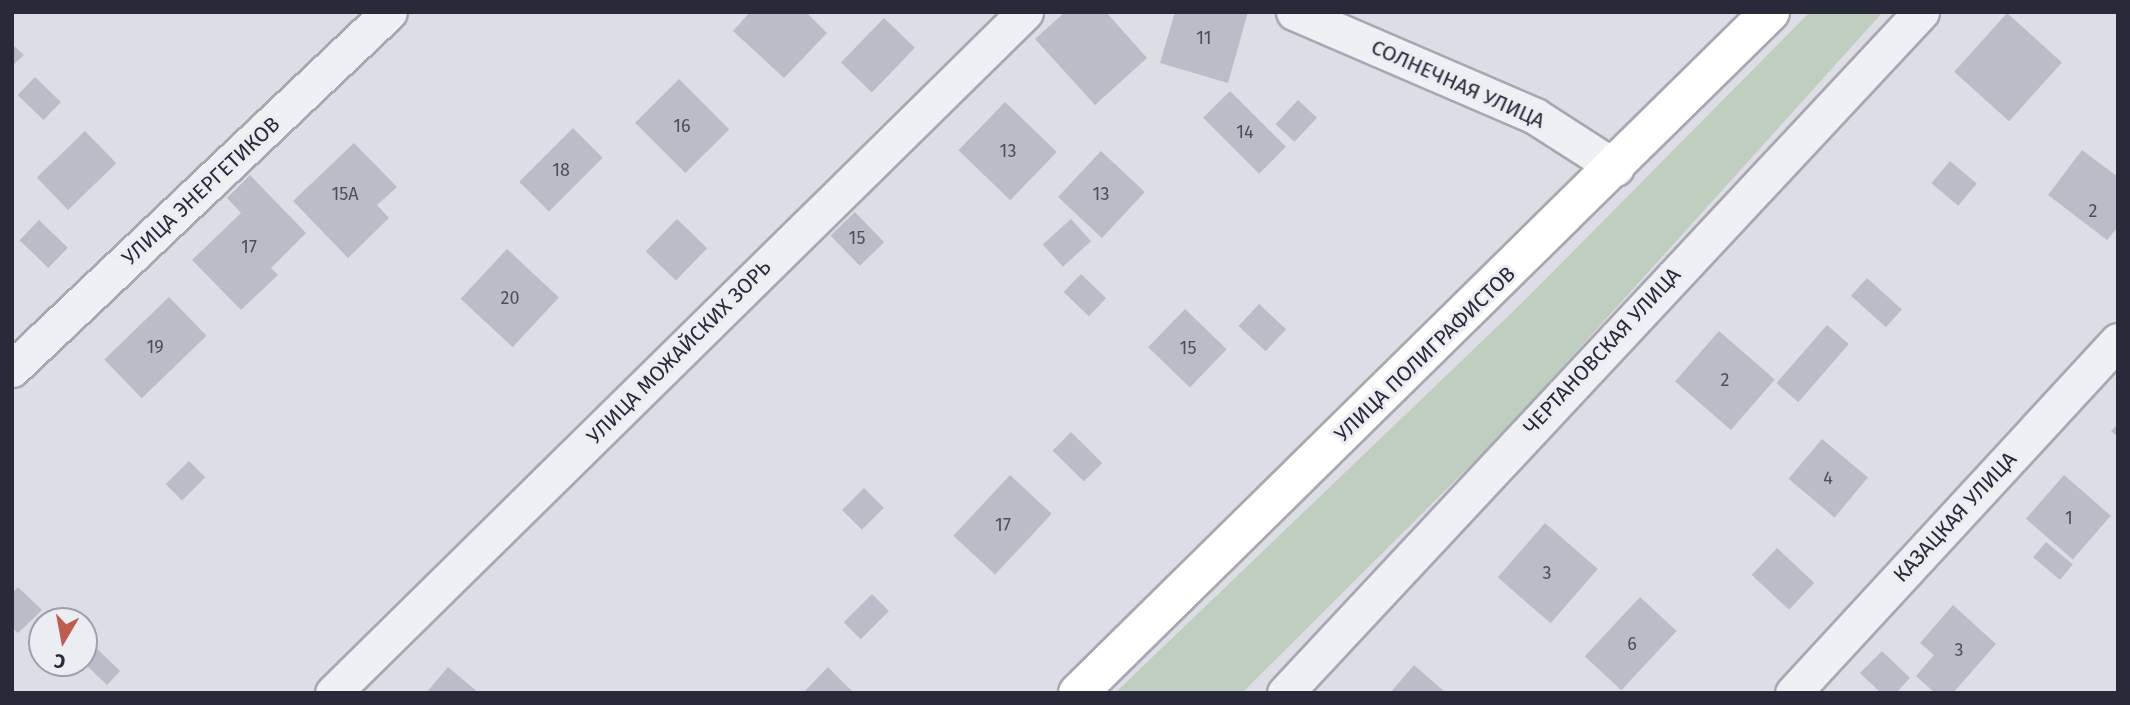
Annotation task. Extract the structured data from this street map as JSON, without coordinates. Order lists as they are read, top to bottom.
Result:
{
  "streets": {
    "street": [
      "СОЛНЕЧНАЯ УЛИЦА",
      "УЛИЦА ЭНЕРГЕТИКОВ",
      "ЧЕРТАНОВСКАЯ УЛИЦА",
      "УЛИЦА МОЖАЙСКИХ ЗОРЬ",
      "УЛИЦА ПОЛИГРАФИСТОВ",
      "КАЗАЦКАЯ УЛИЦА"
    ]
  },
  "crossings": [
    ["СОЛНЕЧНАЯ УЛИЦА", "УЛИЦА ПОЛИГРАФИСТОВ"]
  ],
  "house_numbers": [
    "11",
    "16",
    "14",
    "13",
    "18",
    "15А",
    "13",
    "2",
    "15",
    "17",
    "20",
    "19",
    "15",
    "2",
    "4",
    "1",
    "17",
    "3",
    "6",
    "3"
  ],
  "north": "bottom"
}
